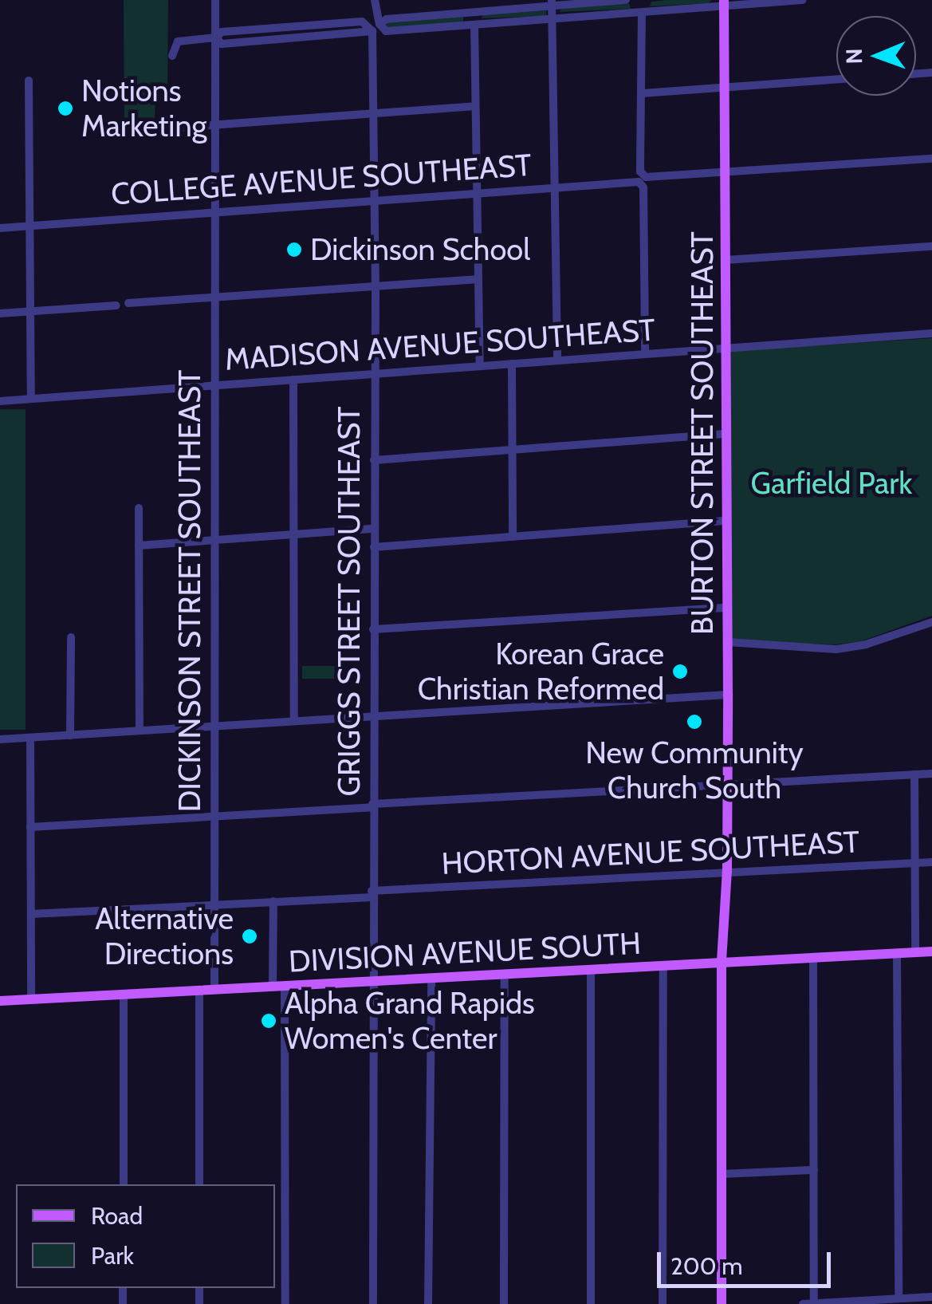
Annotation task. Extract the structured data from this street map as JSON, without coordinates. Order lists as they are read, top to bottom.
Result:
{
  "streets": {
    "main road": ["BURTON STREET SOUTHEAST", "DIVISION AVENUE SOUTH"],
    "street": [
      "COLLEGE AVENUE SOUTHEAST",
      "MADISON AVENUE SOUTHEAST",
      "DICKINSON STREET SOUTHEAST",
      "GRIGGS STREET SOUTHEAST",
      "HORTON AVENUE SOUTHEAST"
    ]
  },
  "crossings": [
    ["COLLEGE AVENUE SOUTHEAST", "MADISON AVENUE SOUTHEAST"],
    ["COLLEGE AVENUE SOUTHEAST", "DICKINSON STREET SOUTHEAST"],
    ["COLLEGE AVENUE SOUTHEAST", "GRIGGS STREET SOUTHEAST"],
    ["MADISON AVENUE SOUTHEAST", "BURTON STREET SOUTHEAST"],
    ["MADISON AVENUE SOUTHEAST", "DICKINSON STREET SOUTHEAST"],
    ["MADISON AVENUE SOUTHEAST", "GRIGGS STREET SOUTHEAST"],
    ["BURTON STREET SOUTHEAST", "HORTON AVENUE SOUTHEAST"],
    ["BURTON STREET SOUTHEAST", "DIVISION AVENUE SOUTH"],
    ["DICKINSON STREET SOUTHEAST", "HORTON AVENUE SOUTHEAST"],
    ["DICKINSON STREET SOUTHEAST", "DIVISION AVENUE SOUTH"],
    ["GRIGGS STREET SOUTHEAST", "HORTON AVENUE SOUTHEAST"],
    ["GRIGGS STREET SOUTHEAST", "DIVISION AVENUE SOUTH"]
  ],
  "parks": ["Garfield Park"],
  "places": [
    "Notions Marketing",
    "Dickinson School",
    "Korean Grace Christian Reformed",
    "New Community Church South",
    "Alternative Directions",
    "Alpha Grand Rapids Women's Center"
  ],
  "legend": ["Road", "Park"],
  "scale_bar": "200 m",
  "north": "left"
}
